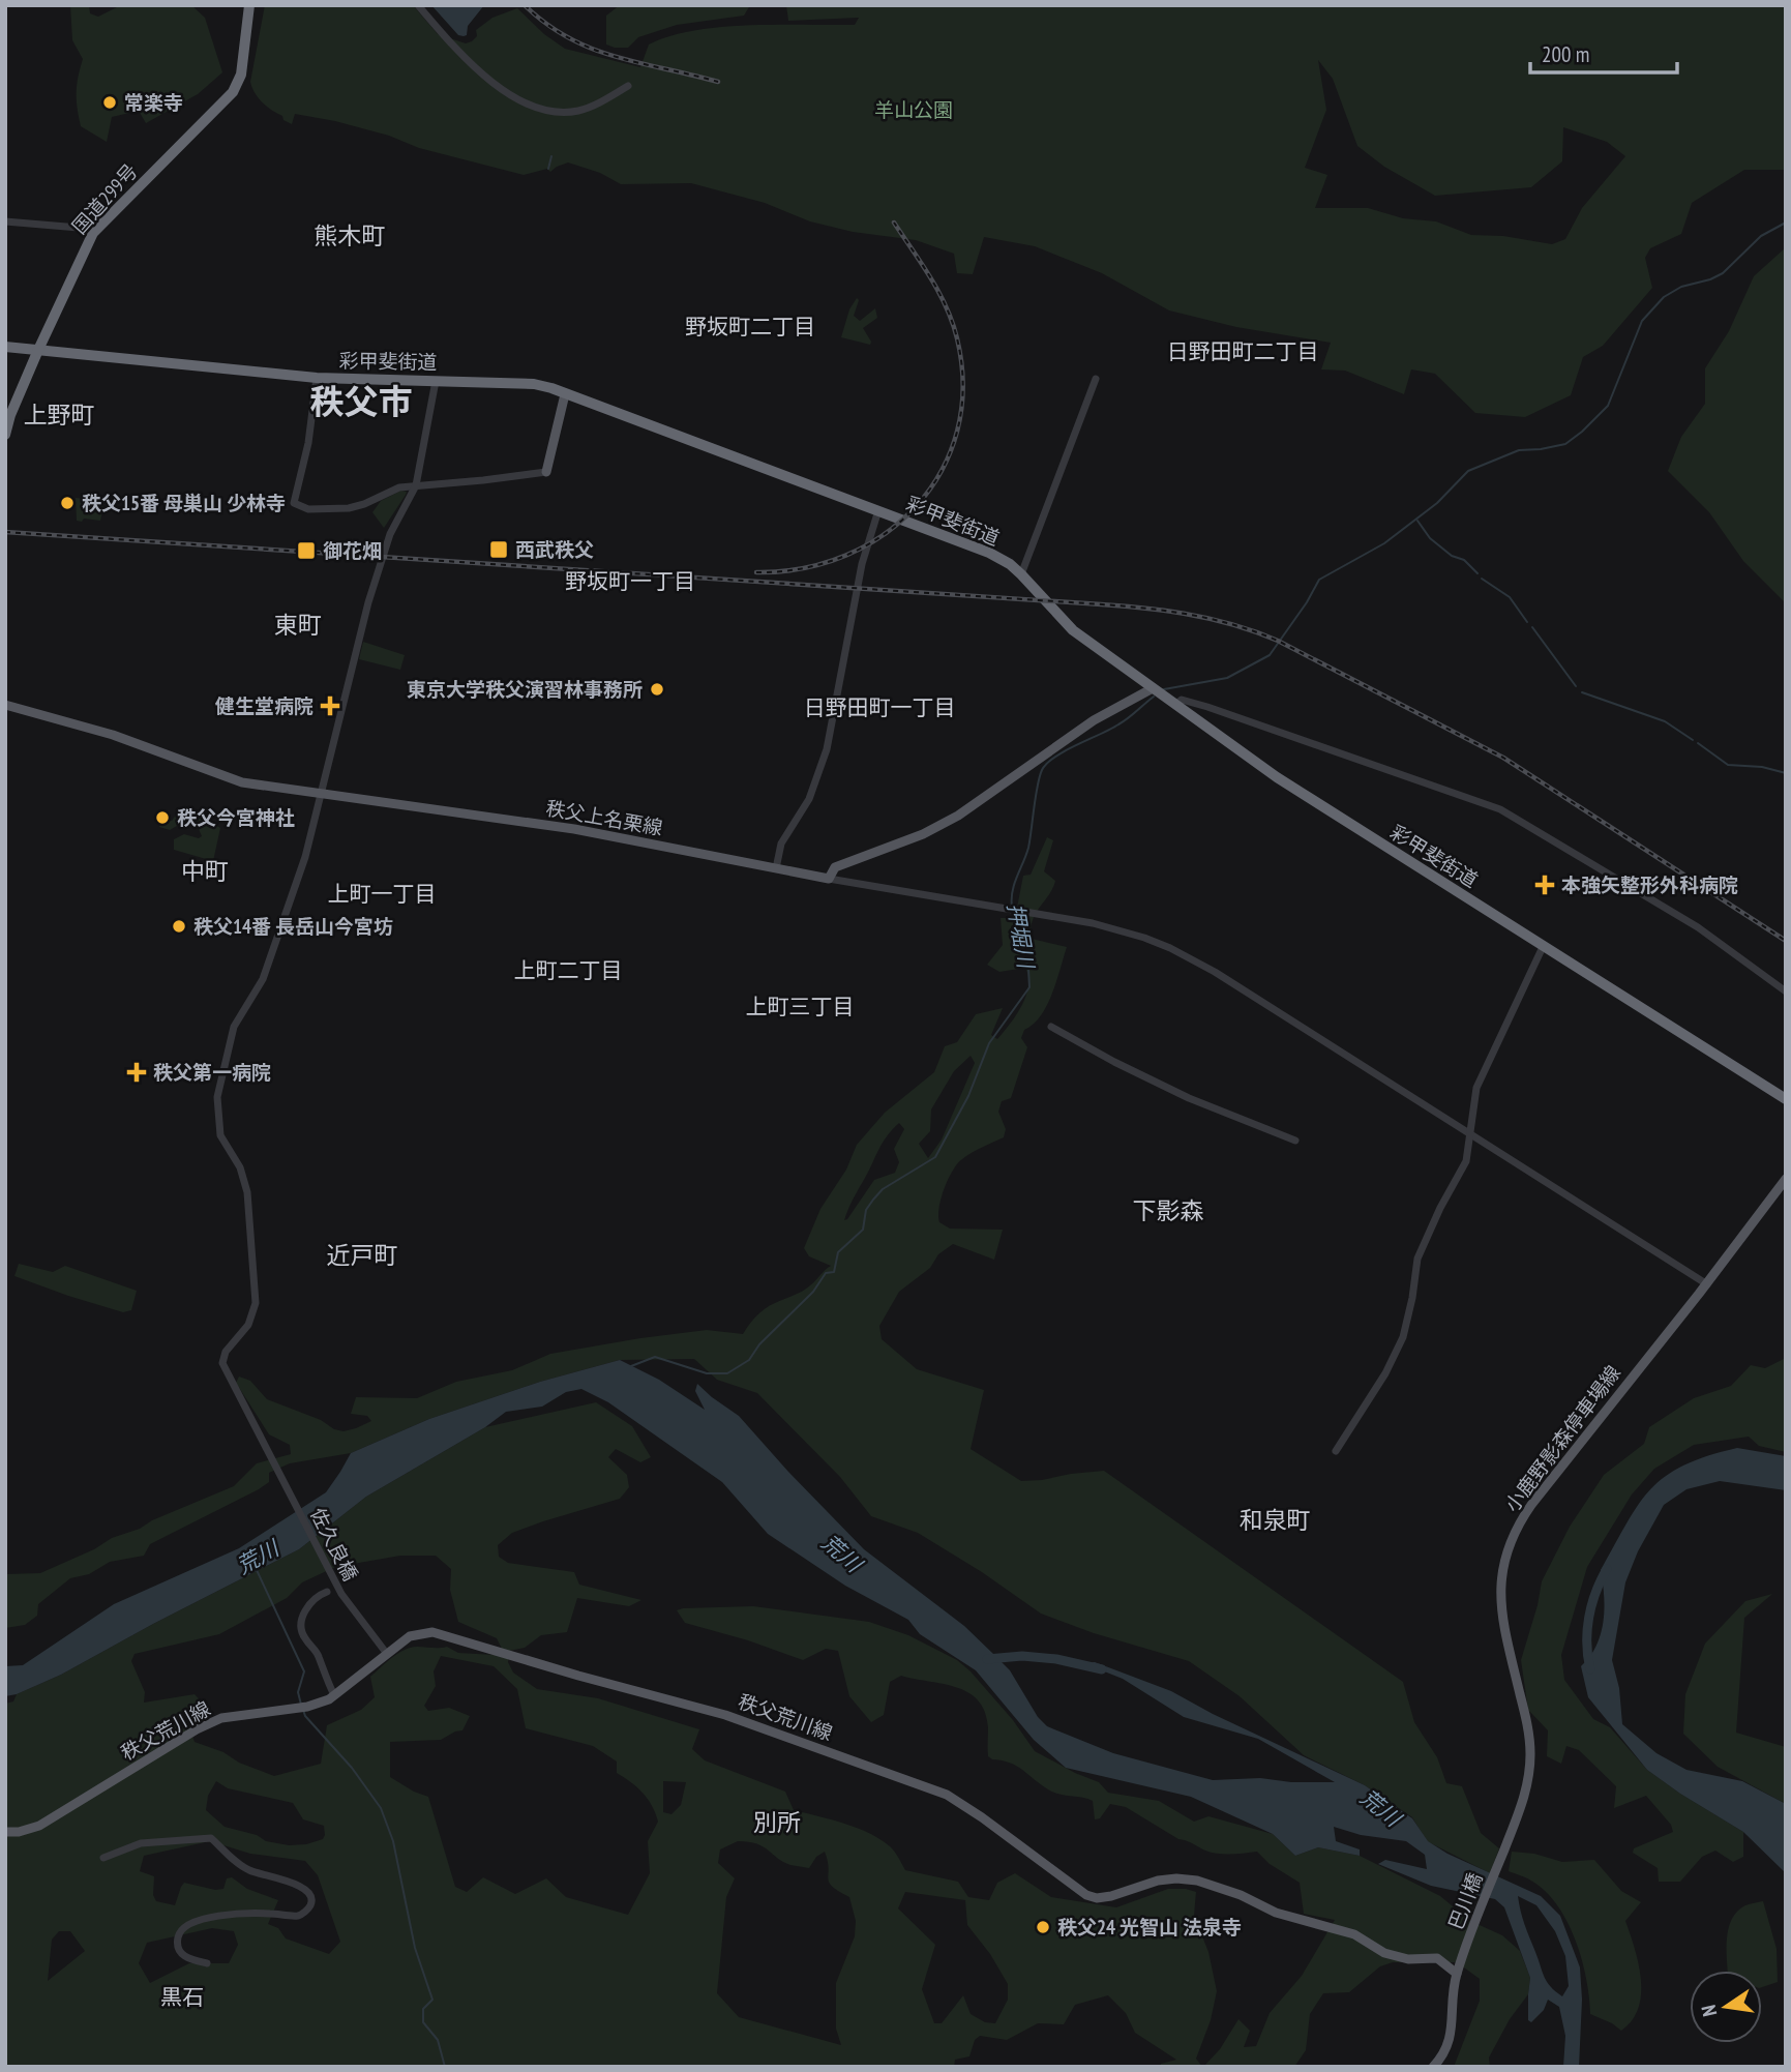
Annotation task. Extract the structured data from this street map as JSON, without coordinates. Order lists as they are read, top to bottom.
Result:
{
  "streets": {
    "highway": ["国道299号", "彩甲斐街道"],
    "main road": [
      "秩父上名栗線",
      "小鹿野影森停車場線",
      "秩父荒川線",
      "巴川橋"
    ],
    "street": ["佐久良橋"]
  },
  "crossings": [
    ["国道299号", "彩甲斐街道"],
    ["秩父上名栗線", "佐久良橋"],
    ["小鹿野影森停車場線", "巴川橋"],
    ["佐久良橋", "秩父荒川線"],
    ["秩父荒川線", "巴川橋"]
  ],
  "districts": [
    "熊木町",
    "野坂町二丁目",
    "日野田町二丁目",
    "秩父市",
    "上野町",
    "野坂町一丁目",
    "東町",
    "日野田町一丁目",
    "中町",
    "上町一丁目",
    "上町二丁目",
    "上町三丁目",
    "下影森",
    "近戸町",
    "和泉町",
    "別所",
    "黒石"
  ],
  "water": ["押堀川", "荒川"],
  "parks": ["羊山公園"],
  "places": {
    "other": [
      "常楽寺",
      "秩父15番 母巣山 少林寺",
      "東京大学秩父演習林事務所",
      "秩父今宮神社",
      "秩父14番 長岳山今宮坊",
      "秩父24 光智山 法泉寺"
    ],
    "transit": ["西武秩父", "御花畑"],
    "health": ["健生堂病院", "本強矢整形外科病院", "秩父第一病院"]
  },
  "scale_bar": "200 m",
  "north": "left"
}
